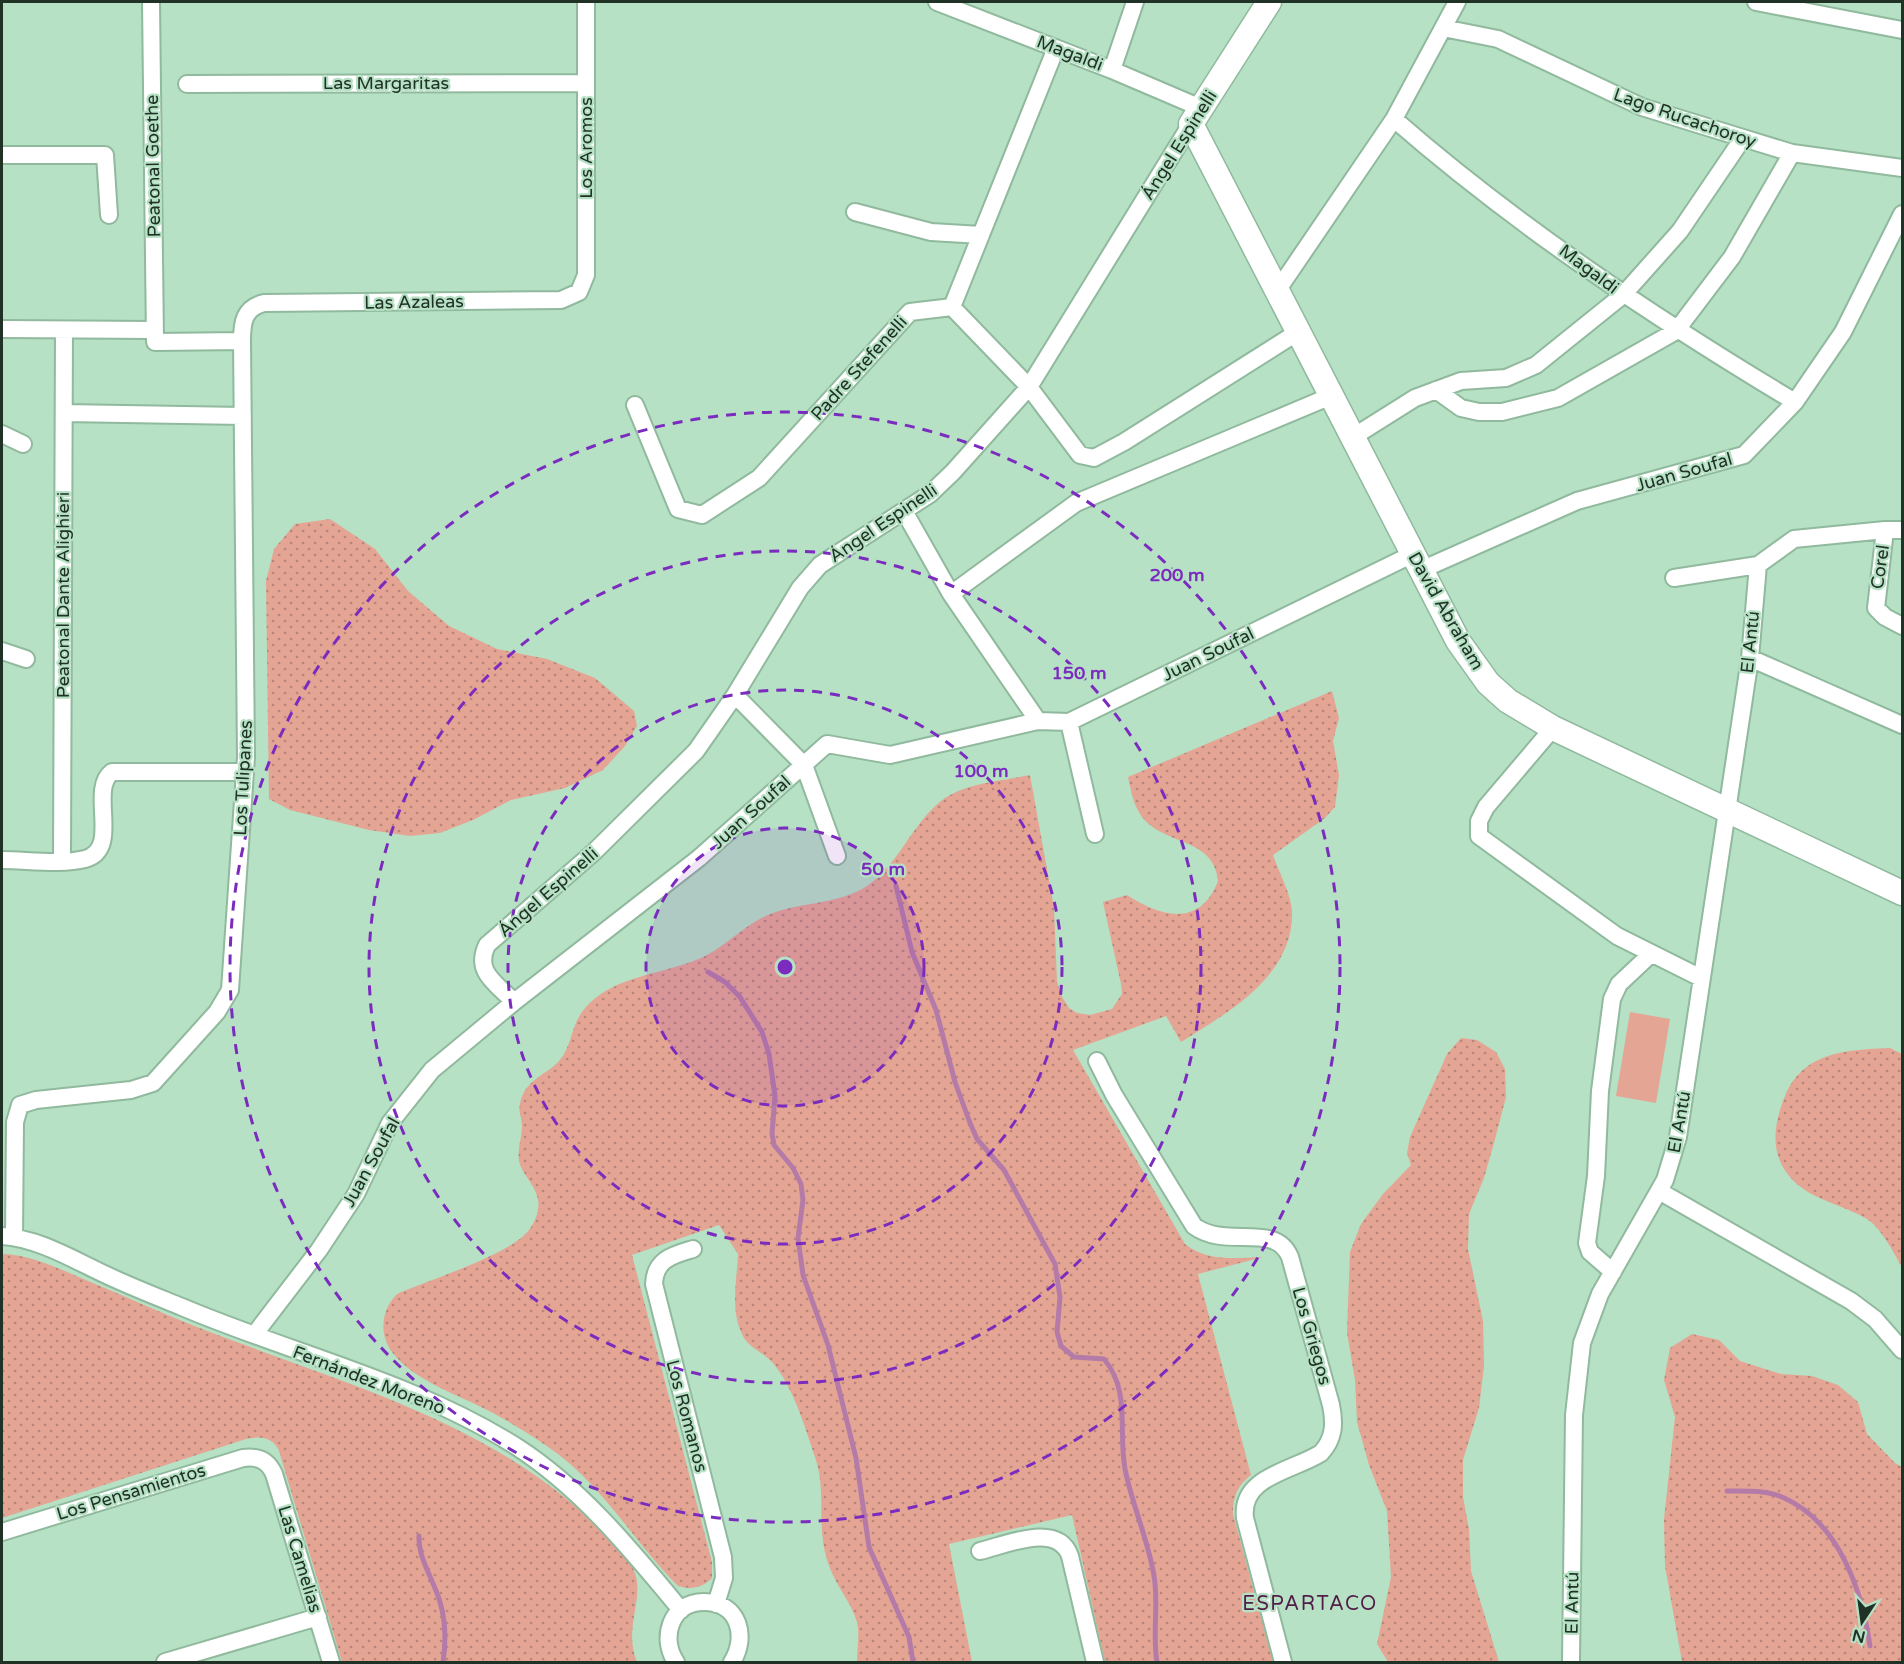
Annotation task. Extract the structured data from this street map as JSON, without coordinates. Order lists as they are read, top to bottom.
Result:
{
  "streets": {
    "main road": ["Ángel Espinelli", "David Abraham"],
    "street": [
      "Magaldi",
      "Las Margaritas",
      "Lago Rucachoroy",
      "Los Aromos",
      "Peatonal Goethe",
      "Las Azaleas",
      "Padre Stefenelli",
      "Juan Soufal",
      "Corel",
      "Peatonal Dante Alighieri",
      "El Antú",
      "Los Tulipanes",
      "Los Griegos",
      "Fernández Moreno",
      "Los Romanos",
      "Los Pensamientos",
      "Las Camelias"
    ]
  },
  "crossings": [
    ["Magaldi", "Ángel Espinelli"],
    ["Magaldi", "Juan Soufal"],
    ["Magaldi", "David Abraham"],
    ["Las Margaritas", "Los Aromos"],
    ["Ángel Espinelli", "Juan Soufal"],
    ["Ángel Espinelli", "David Abraham"],
    ["Los Aromos", "Las Azaleas"],
    ["Las Azaleas", "Los Tulipanes"],
    ["Juan Soufal", "David Abraham"],
    ["Juan Soufal", "Fernández Moreno"],
    ["David Abraham", "El Antú"],
    ["Los Tulipanes", "Fernández Moreno"],
    ["Los Pensamientos", "Las Camelias"]
  ],
  "districts": ["ESPARTACO"],
  "north": "bottom",
  "rings": [
    "200 m",
    "150 m",
    "100 m",
    "50 m"
  ]
}
